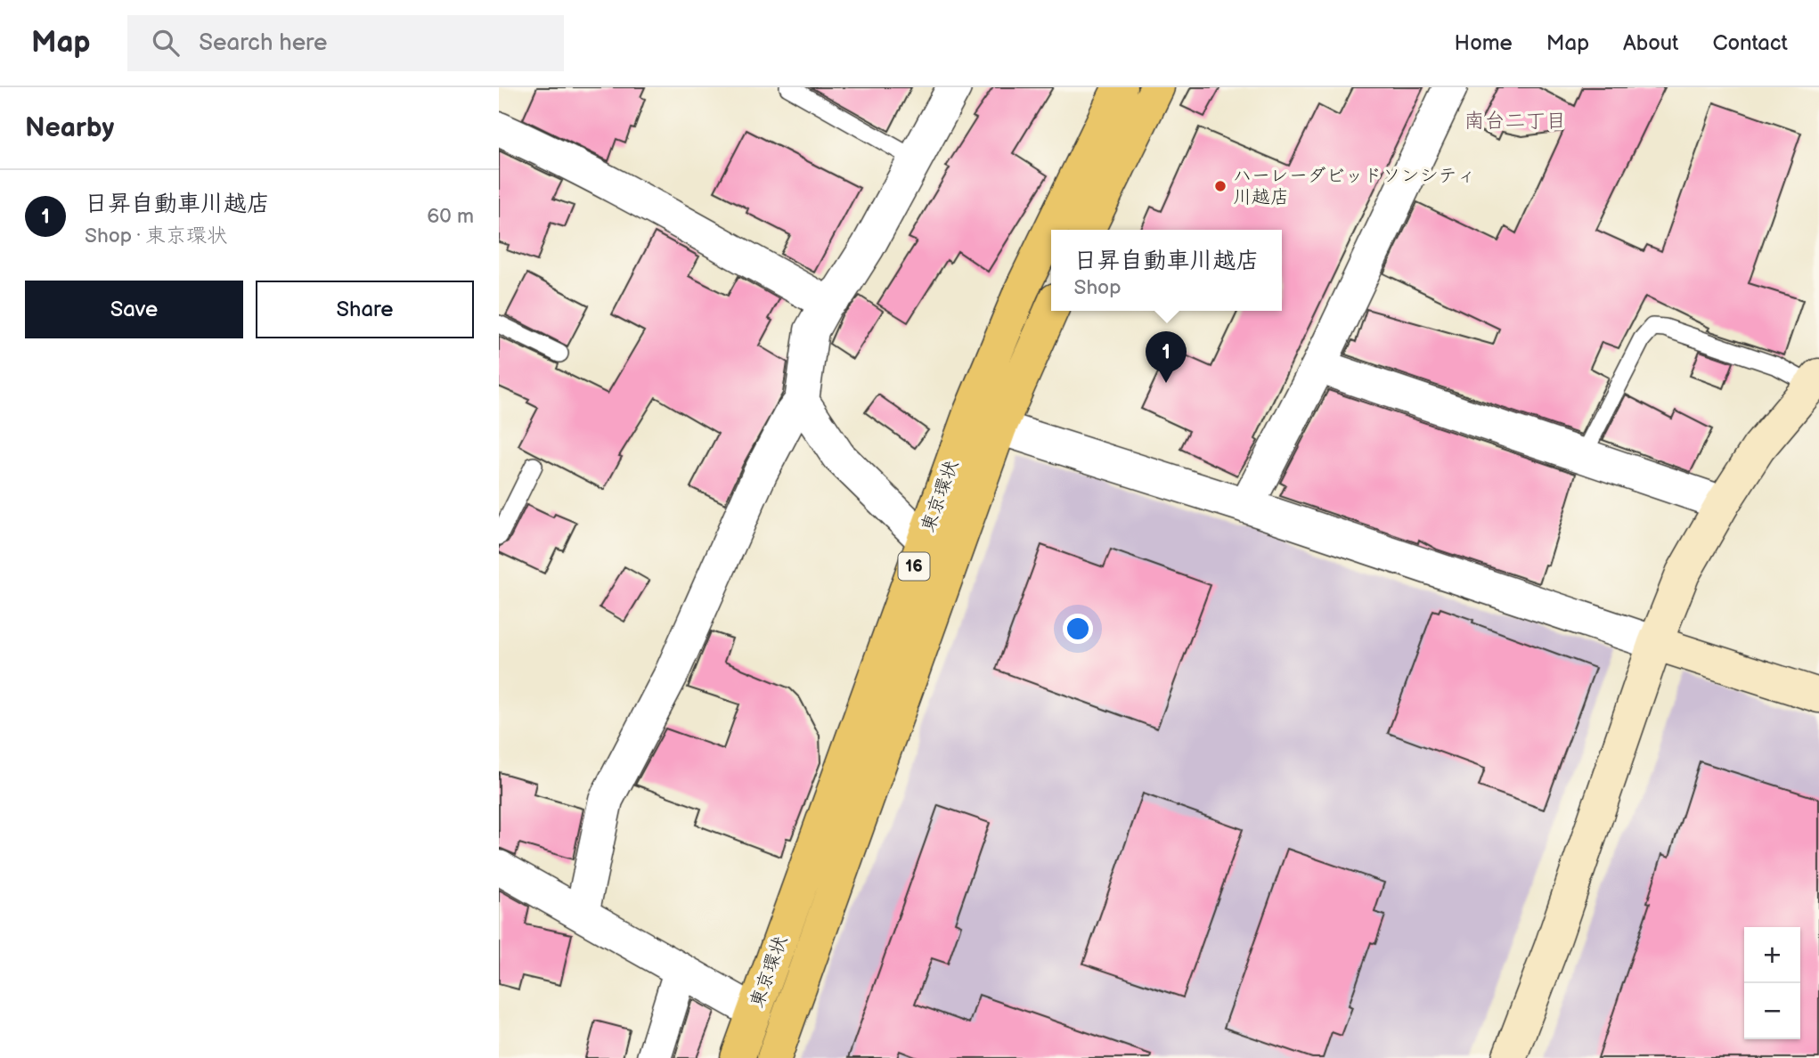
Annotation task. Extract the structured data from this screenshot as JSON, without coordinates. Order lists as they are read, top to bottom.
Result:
{
  "streets": {
    "highway": ["東京環状", "16"]
  },
  "districts": ["南台二丁目"],
  "places": ["ハーレーダビッドソンシティ 川越店"],
  "page": {
    "header": "Map",
    "search": "Search here",
    "nav": [
      "Home",
      "Map",
      "About",
      "Contact"
    ],
    "heading": "Nearby",
    "list": [
      {
        "mark": "1",
        "name": "日昇自動車川越店",
        "note": "Shop · 東京環状",
        "value": "60 m"
      }
    ],
    "popup": ["日昇自動車川越店", "Shop"],
    "buttons": ["Save", "Share"],
    "pins": "1",
    "map_buttons": ["+", "−"]
  }
}
